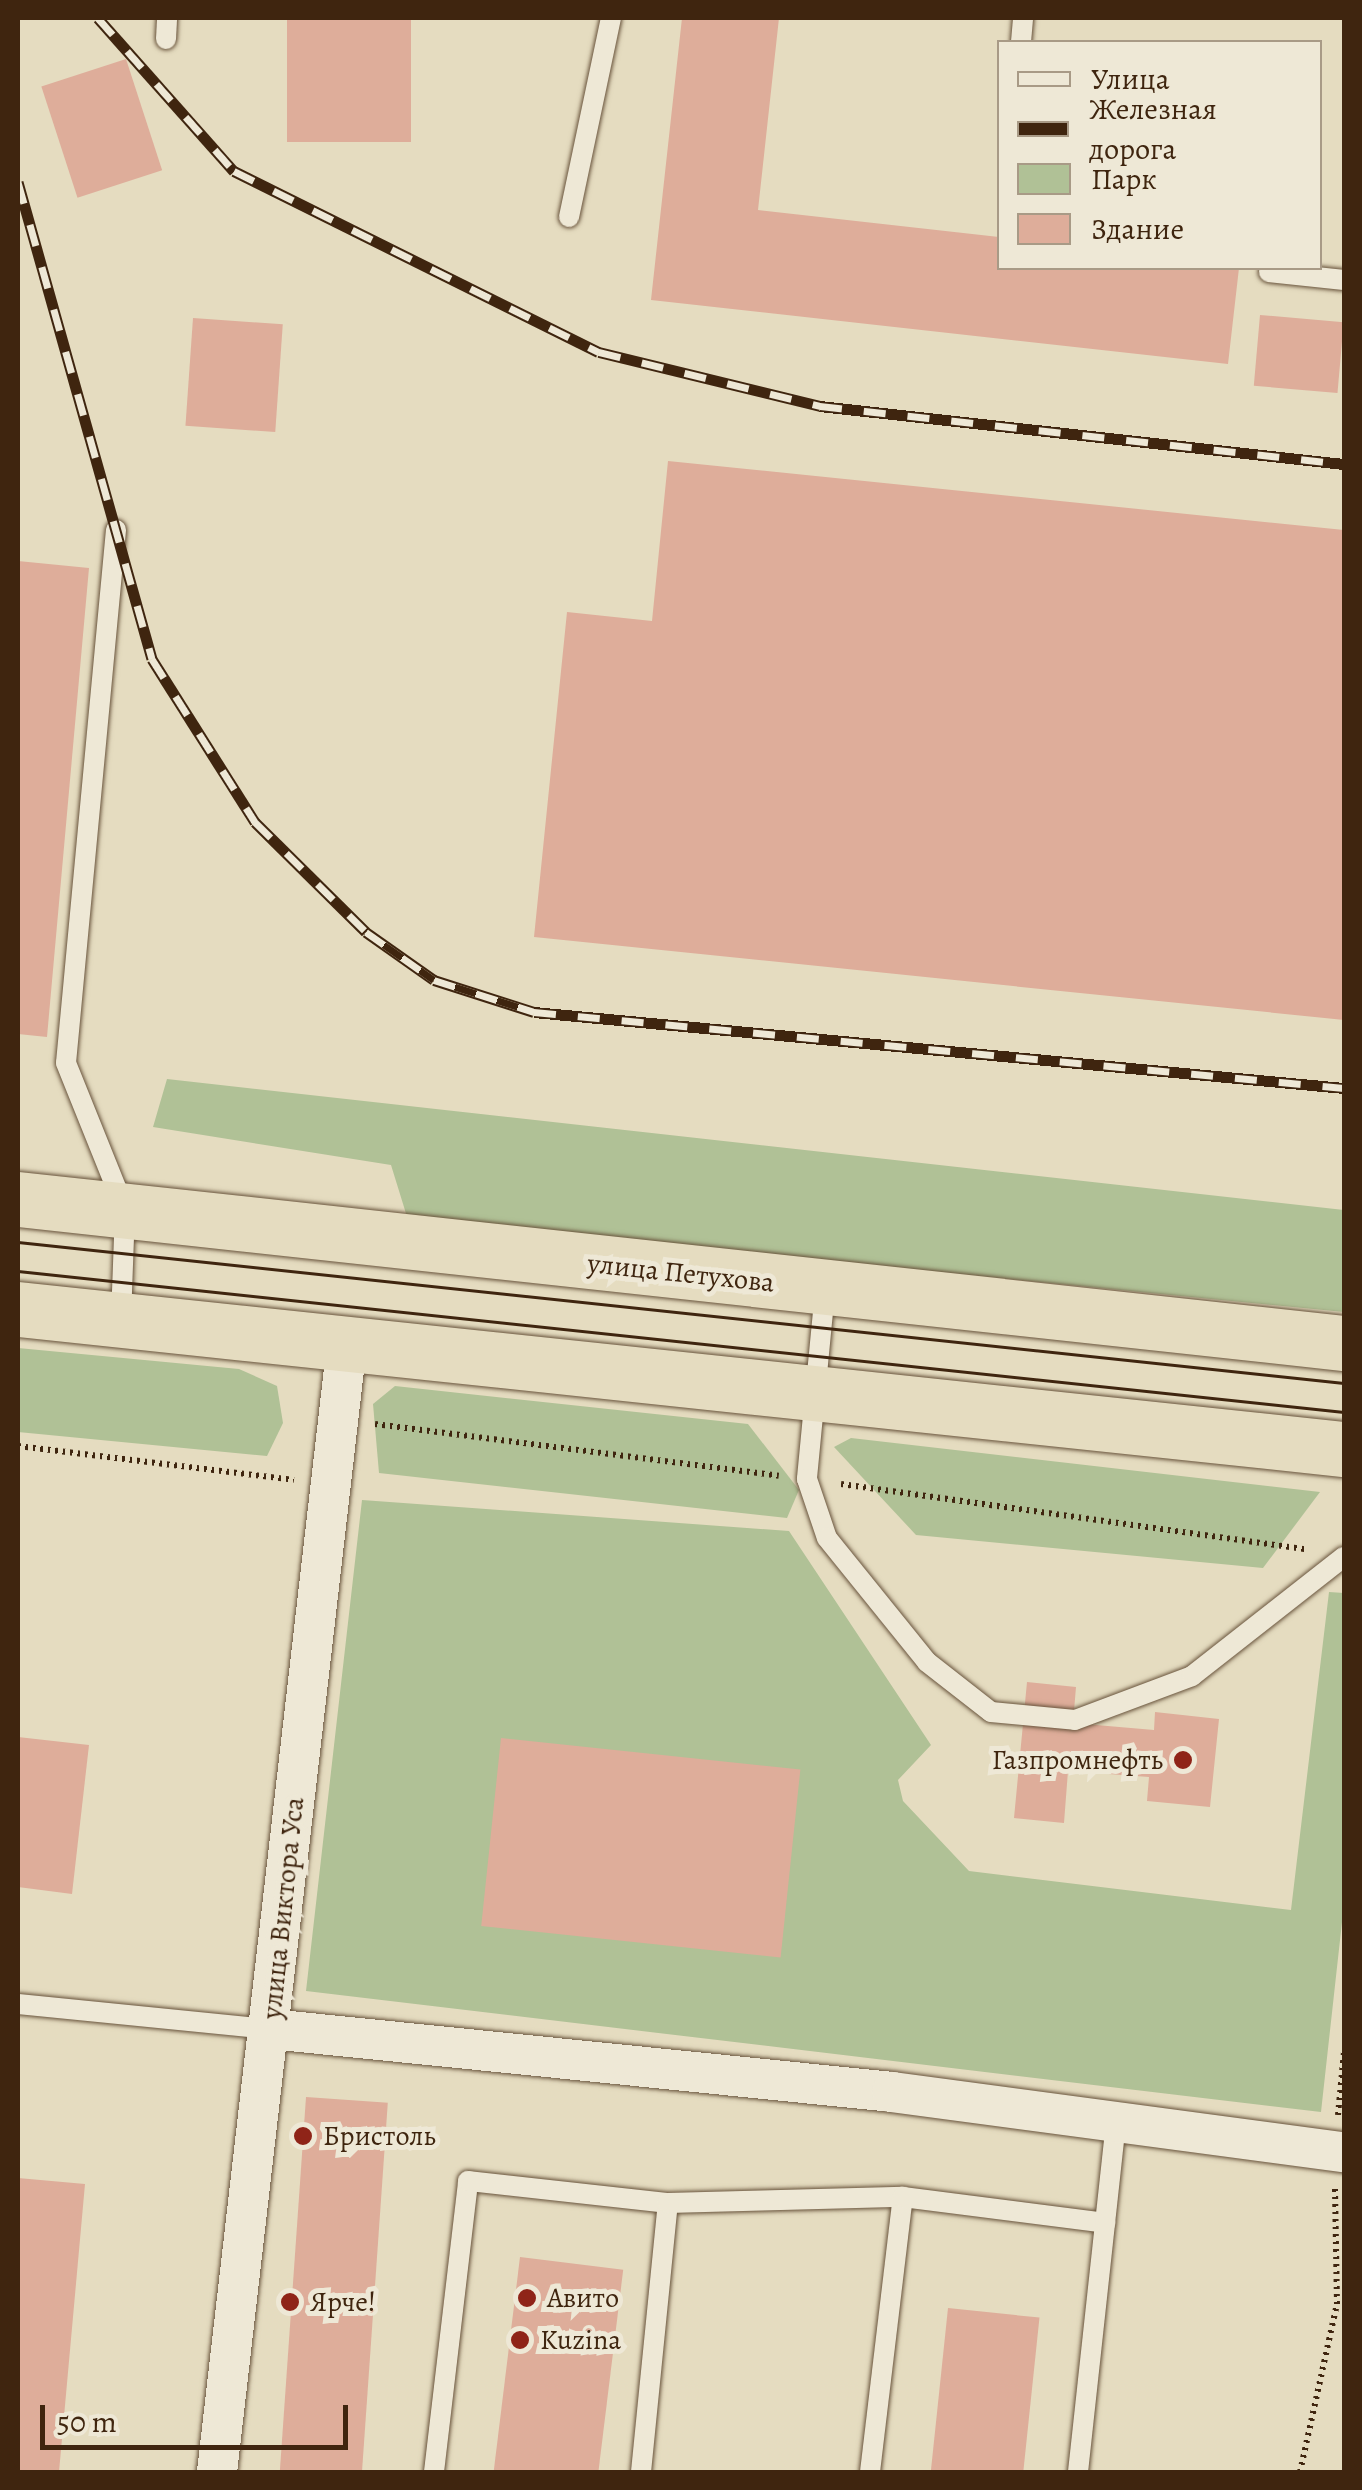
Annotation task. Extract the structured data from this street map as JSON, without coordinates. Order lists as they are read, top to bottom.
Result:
{
  "streets": {
    "highway": ["улица Петухова"],
    "street": ["улица Виктора Уса"]
  },
  "places": [
    "Газпромнефть",
    "Бристоль",
    "Авито",
    "Ярче!",
    "Kuzina"
  ],
  "legend": [
    "Улица",
    "Железная дорога",
    "Парк",
    "Здание"
  ],
  "scale_bar": "50 m"
}
